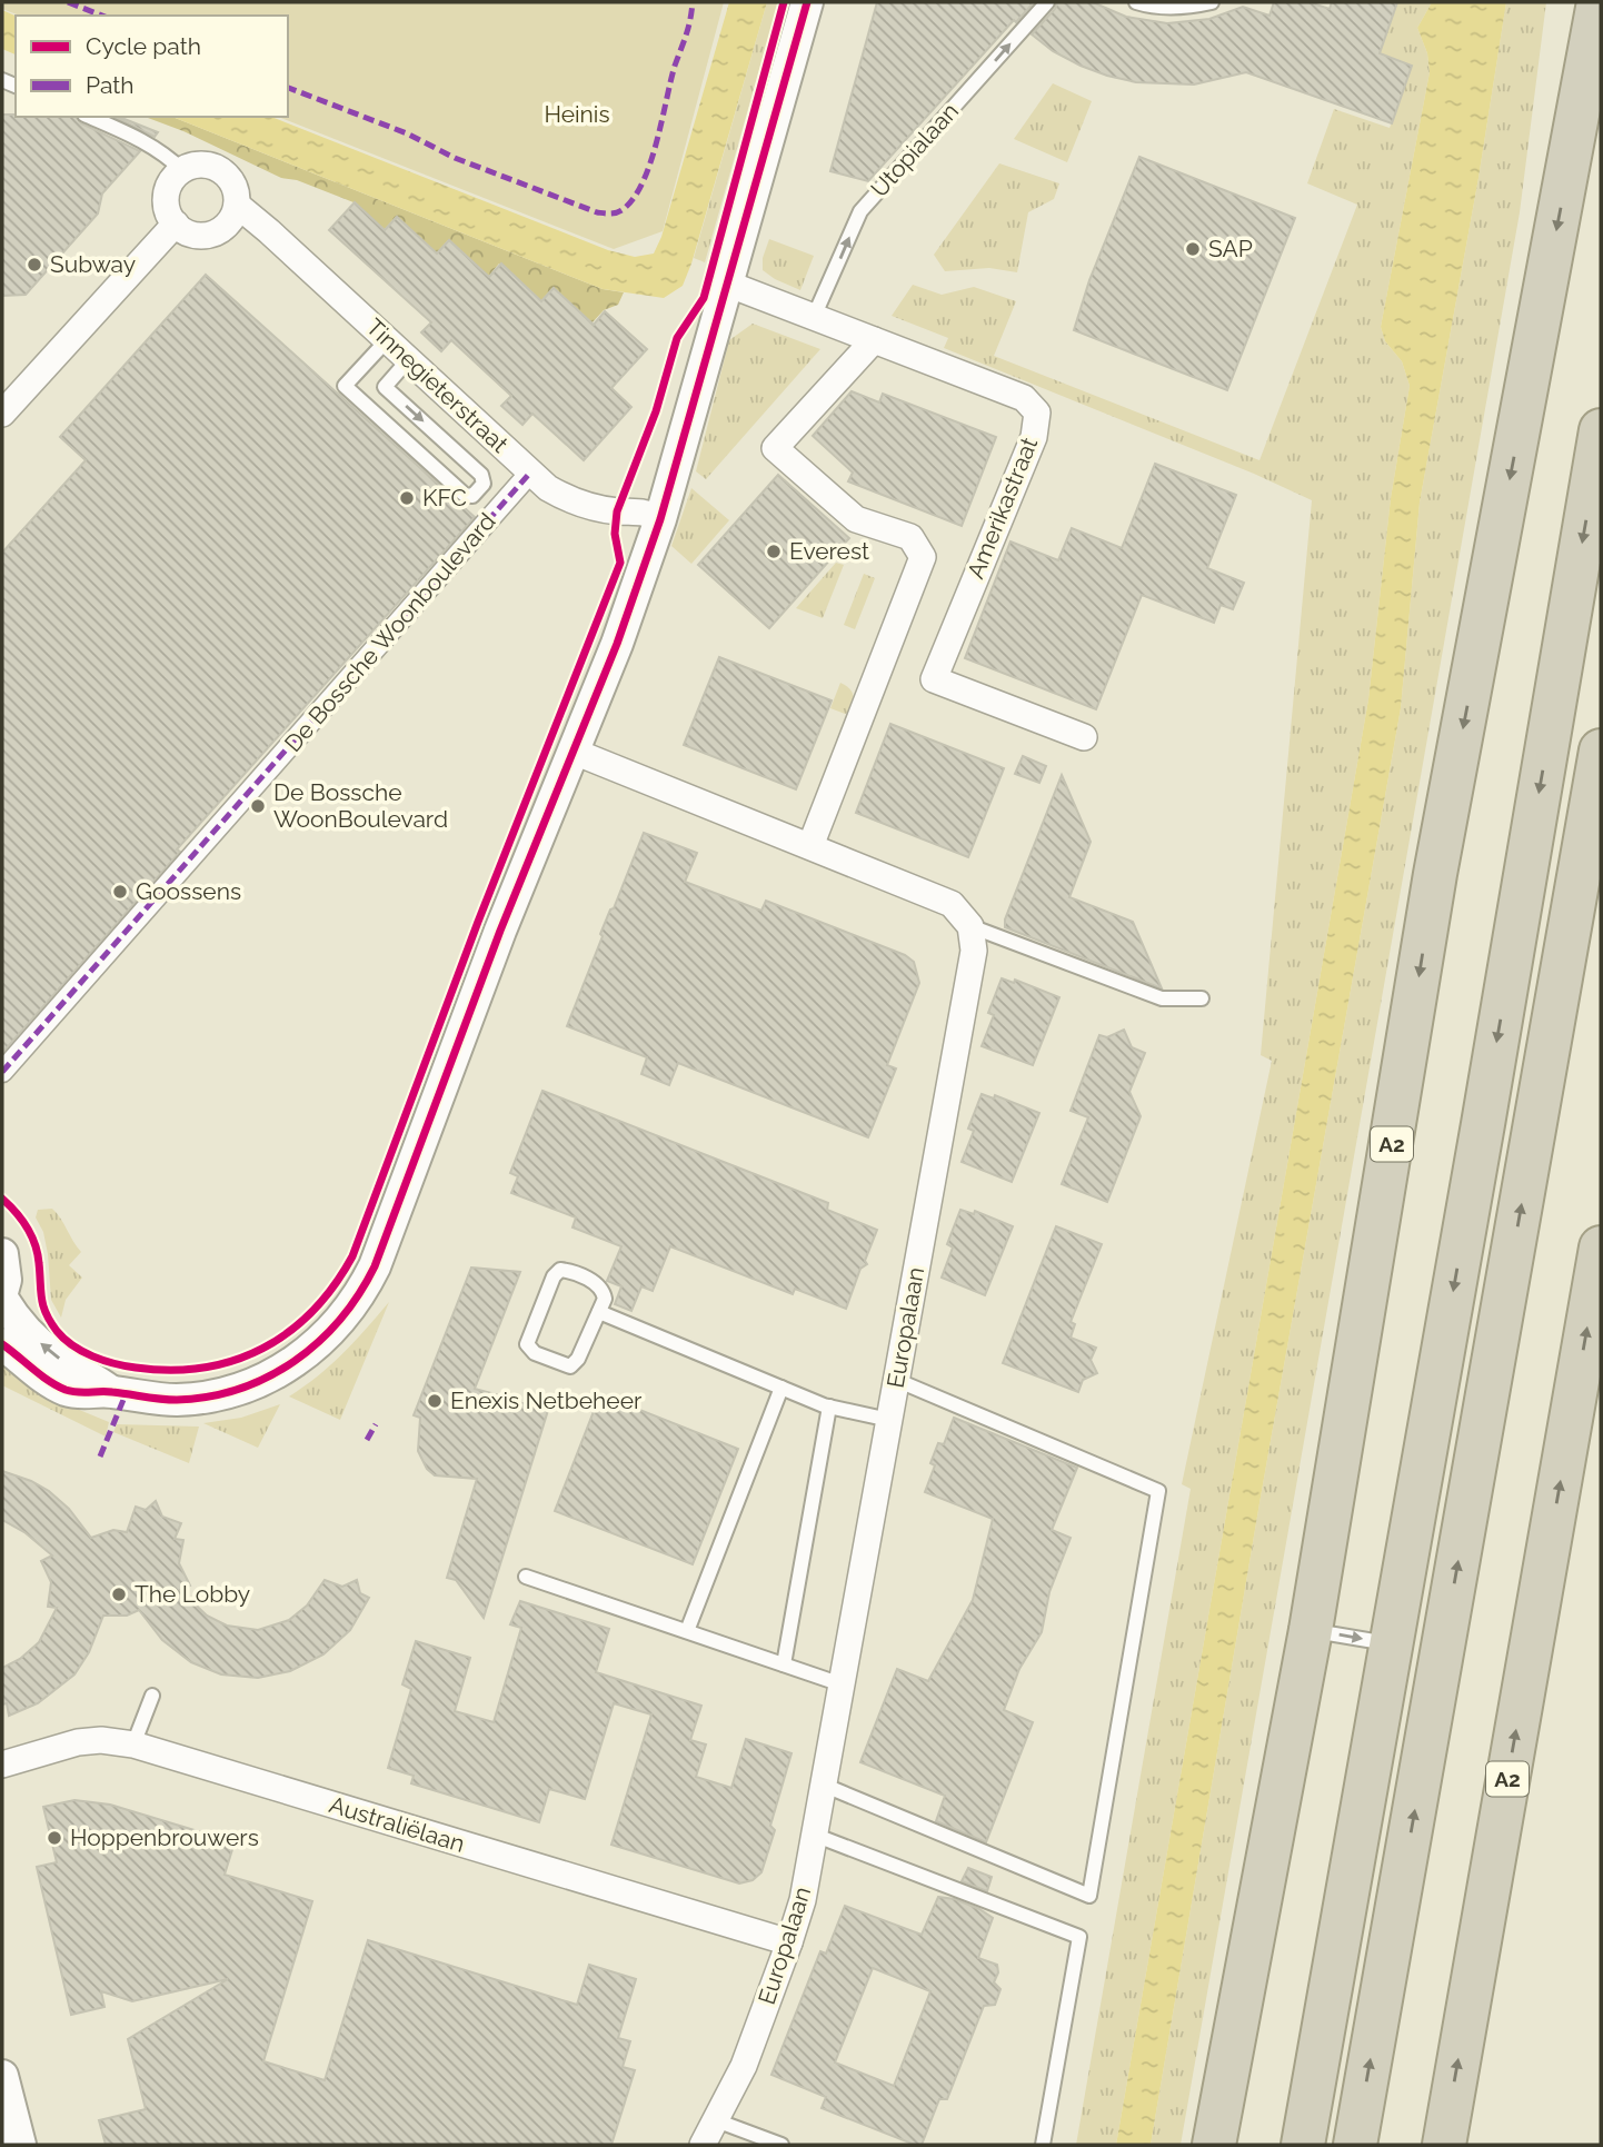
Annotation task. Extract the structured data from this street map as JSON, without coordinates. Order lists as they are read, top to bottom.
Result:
{
  "streets": {
    "highway": ["A2"],
    "street": [
      "Tinnegieterstraat",
      "Amerikastraat",
      "De Bossche Woonboulevard",
      "Europalaan",
      "Australiëlaan"
    ],
    "lane": ["Utopialaan"]
  },
  "crossings": [
    ["Utopialaan", "Amerikastraat"],
    ["Tinnegieterstraat", "De Bossche Woonboulevard"],
    ["Europalaan", "Australiëlaan"]
  ],
  "one_way": ["Utopialaan"],
  "parks": ["Heinis"],
  "places": [
    "SAP",
    "Subway",
    "KFC",
    "Everest",
    "De Bossche WoonBoulevard",
    "Goossens",
    "Enexis Netbeheer",
    "The Lobby",
    "Hoppenbrouwers"
  ],
  "legend": ["Cycle path", "Path"]
}
